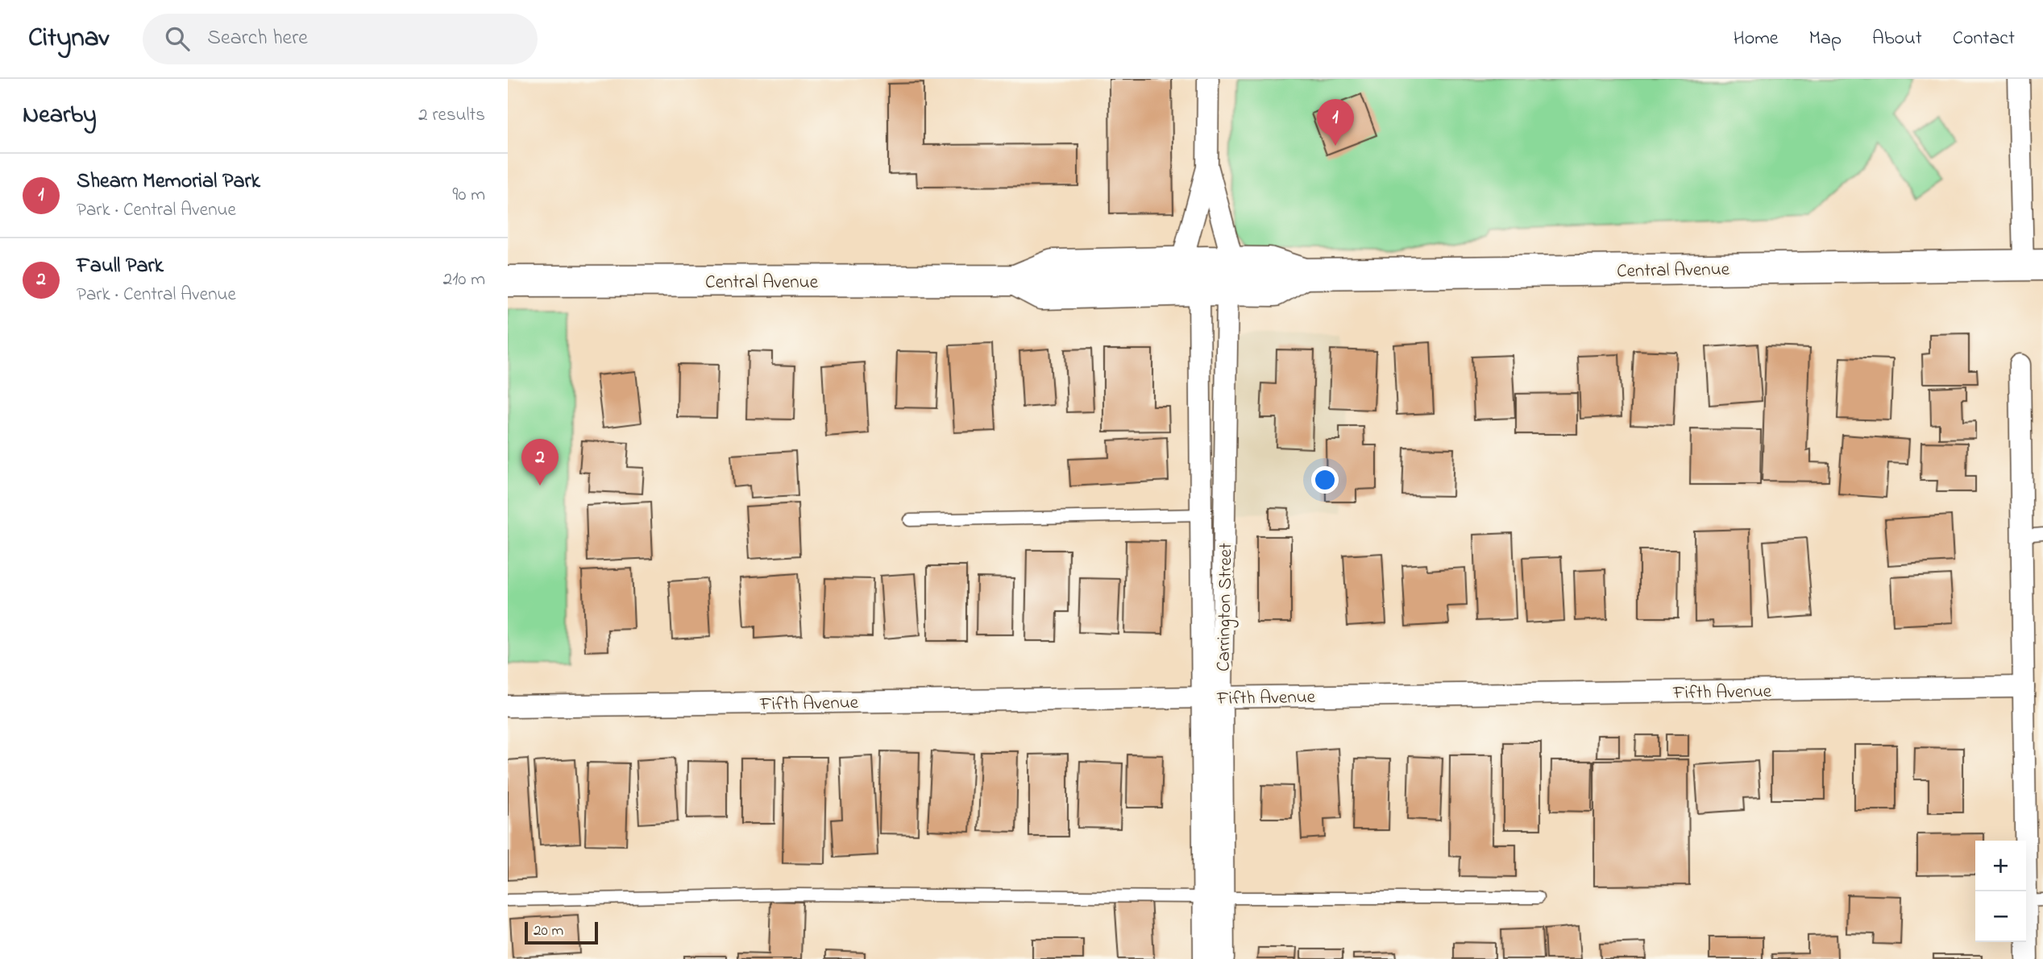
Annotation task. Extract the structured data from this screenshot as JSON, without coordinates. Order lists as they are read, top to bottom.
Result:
{
  "streets": {
    "main road": ["Central Avenue"],
    "street": ["Carrington Street", "Fifth Avenue"]
  },
  "crossings": [
    ["Central Avenue", "Carrington Street"],
    ["Carrington Street", "Fifth Avenue"]
  ],
  "scale_bar": "20 m",
  "page": {
    "header": "Citynav",
    "search": "Search here",
    "nav": [
      "Home",
      "Map",
      "About",
      "Contact"
    ],
    "heading": ["Nearby", "2 results"],
    "pins": ["1", "2"],
    "list": [
      {
        "mark": "1",
        "name": "Shearn Memorial Park",
        "note": "Park · Central Avenue",
        "value": "90 m"
      },
      {
        "mark": "2",
        "name": "Faull Park",
        "note": "Park · Central Avenue",
        "value": "210 m"
      }
    ],
    "map_buttons": ["+", "−"],
    "scale": "20 m"
  }
}
